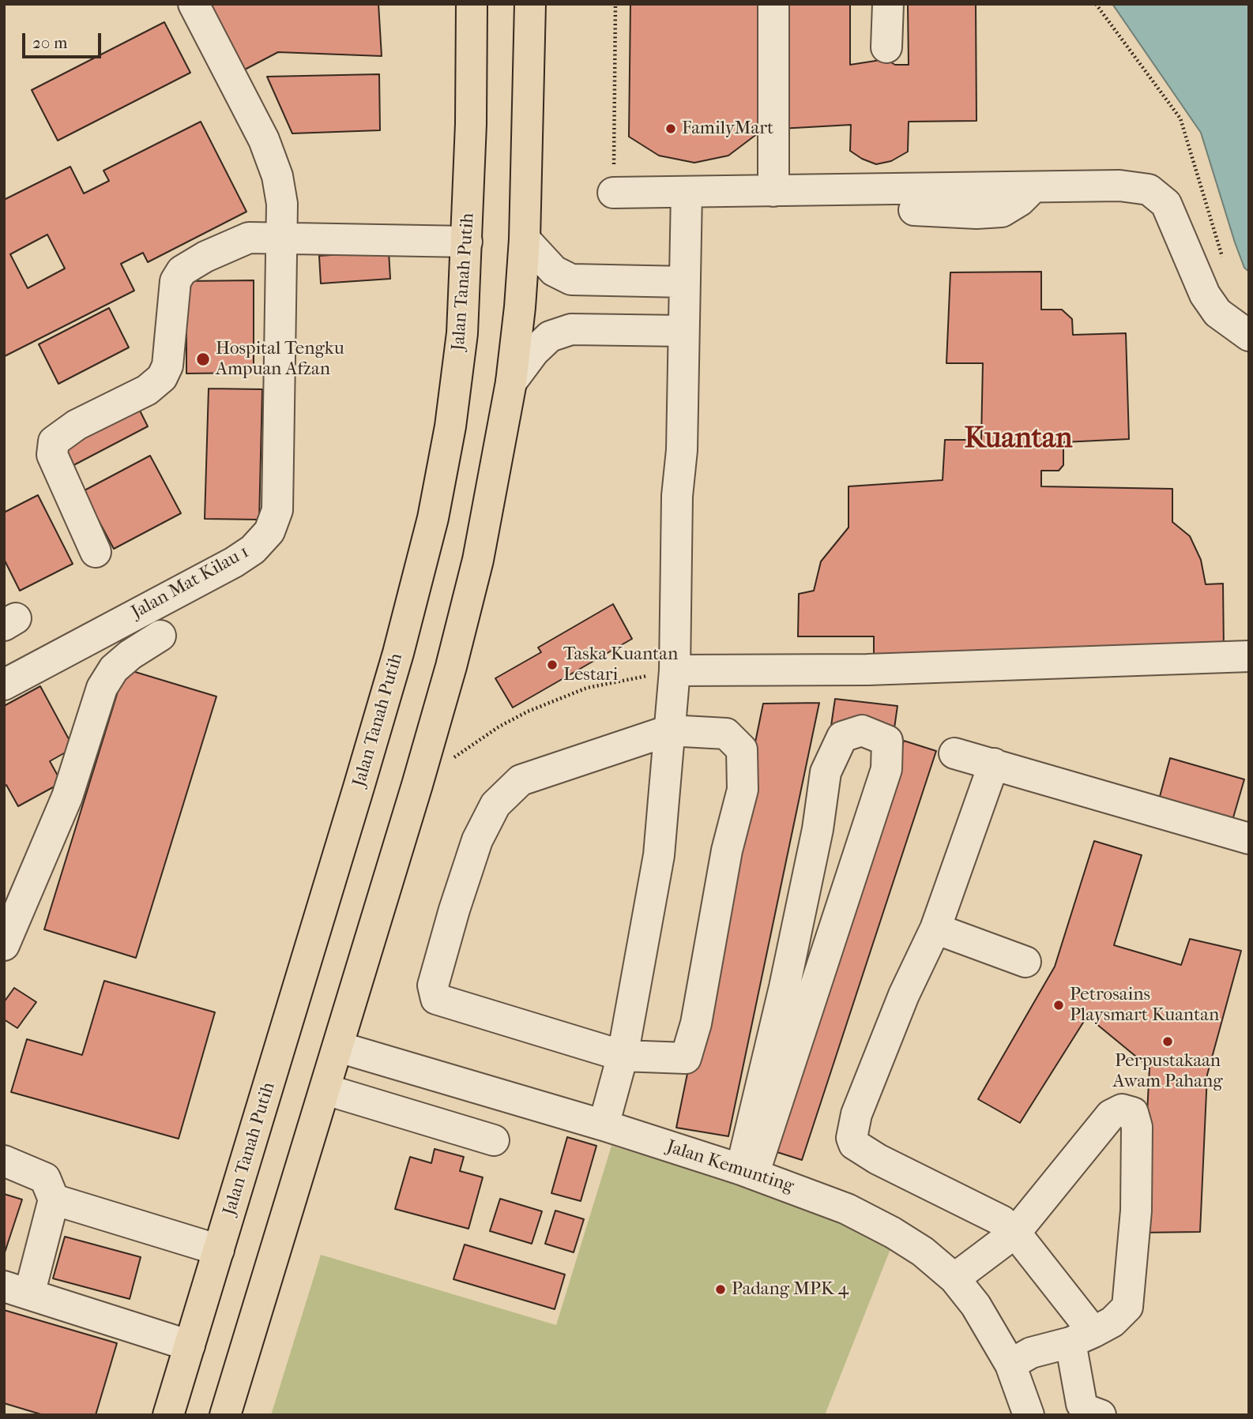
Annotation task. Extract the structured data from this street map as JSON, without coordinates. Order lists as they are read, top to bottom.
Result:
{
  "streets": {
    "highway": ["Jalan Tanah Putih"],
    "street": ["Jalan Mat Kilau 1", "Jalan Kemunting"]
  },
  "districts": ["Kuantan"],
  "places": [
    "FamilyMart",
    "Hospital Tengku Ampuan Afzan",
    "Taska Kuantan Lestari",
    "Petrosains Playsmart Kuantan",
    "Perpustakaan Awam Pahang",
    "Padang MPK 4"
  ],
  "scale_bar": "20 m"
}
